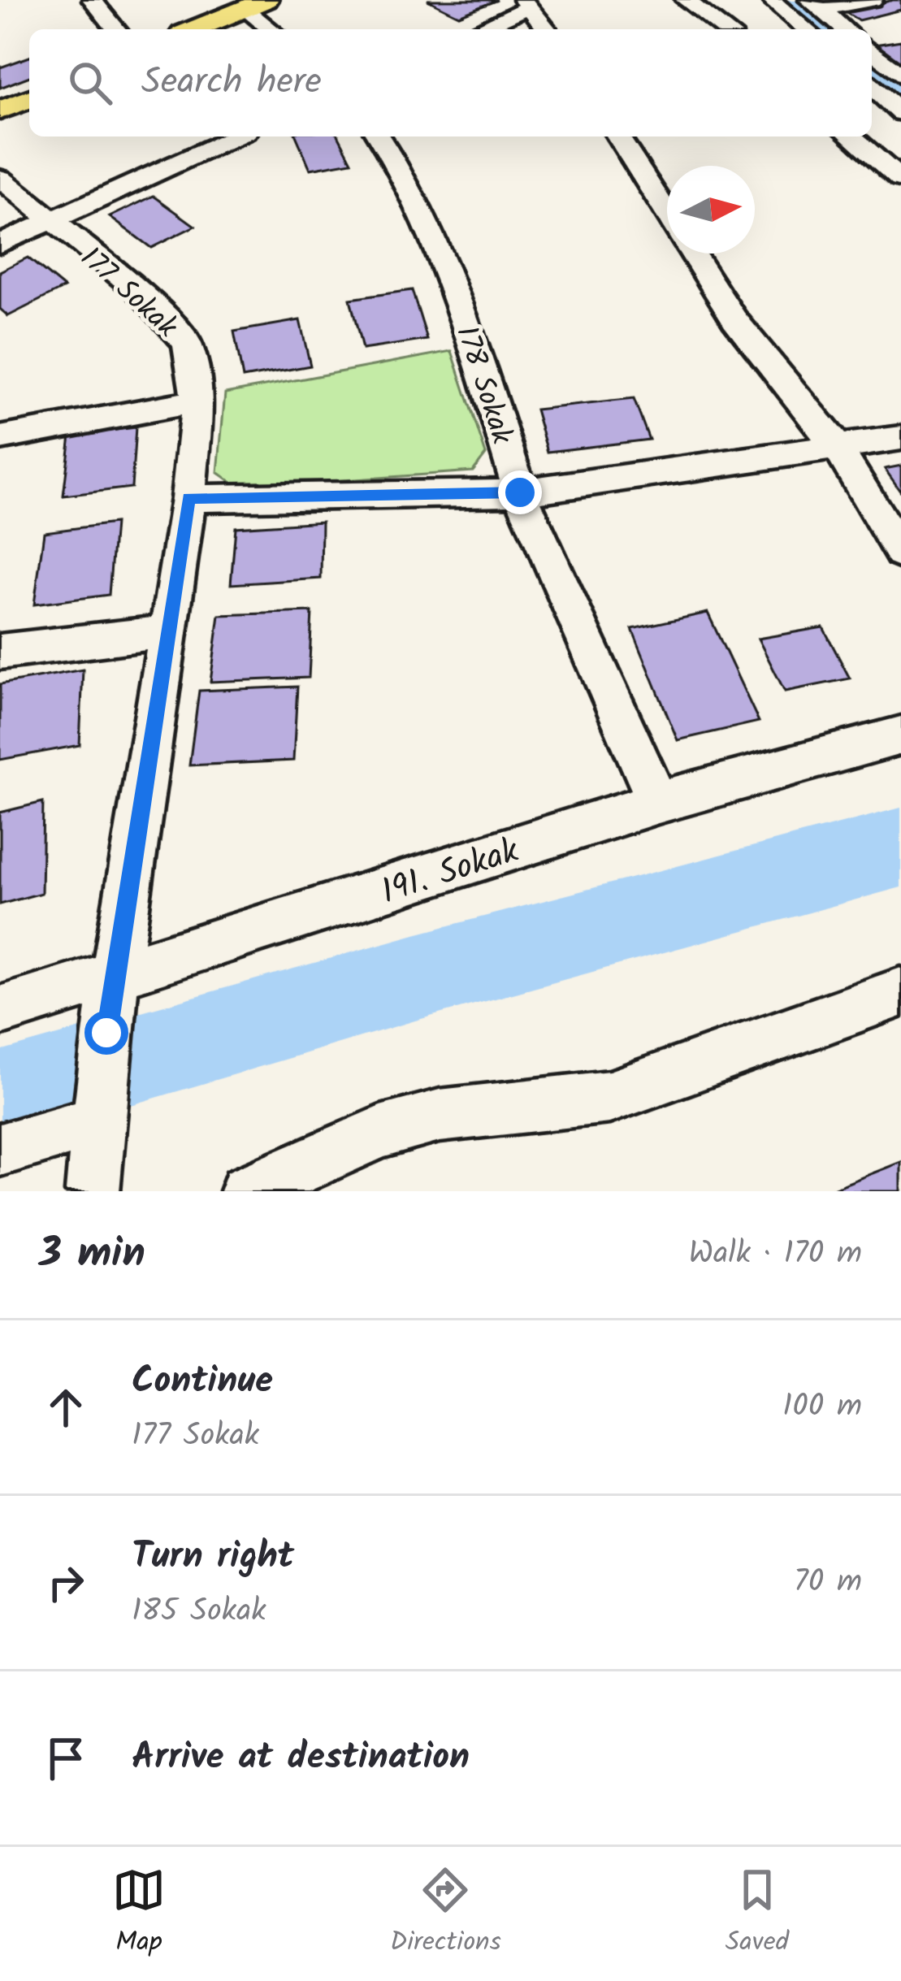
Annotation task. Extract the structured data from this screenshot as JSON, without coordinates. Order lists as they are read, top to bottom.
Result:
{
  "streets": {
    "street": ["177 Sokak", "178 Sokak", "191. Sokak"]
  },
  "crossings": [
    ["177 Sokak", "191. Sokak"],
    ["178 Sokak", "191. Sokak"]
  ],
  "north": "right",
  "page": {
    "search": "Search here",
    "heading": ["3 min", "Walk · 170 m"],
    "list": [
      ["Continue", "177 Sokak", "100 m"],
      ["Turn right", "185 Sokak", "70 m"],
      "Arrive at destination"
    ],
    "nav": ["Map", "Directions", "Saved"]
  }
}
